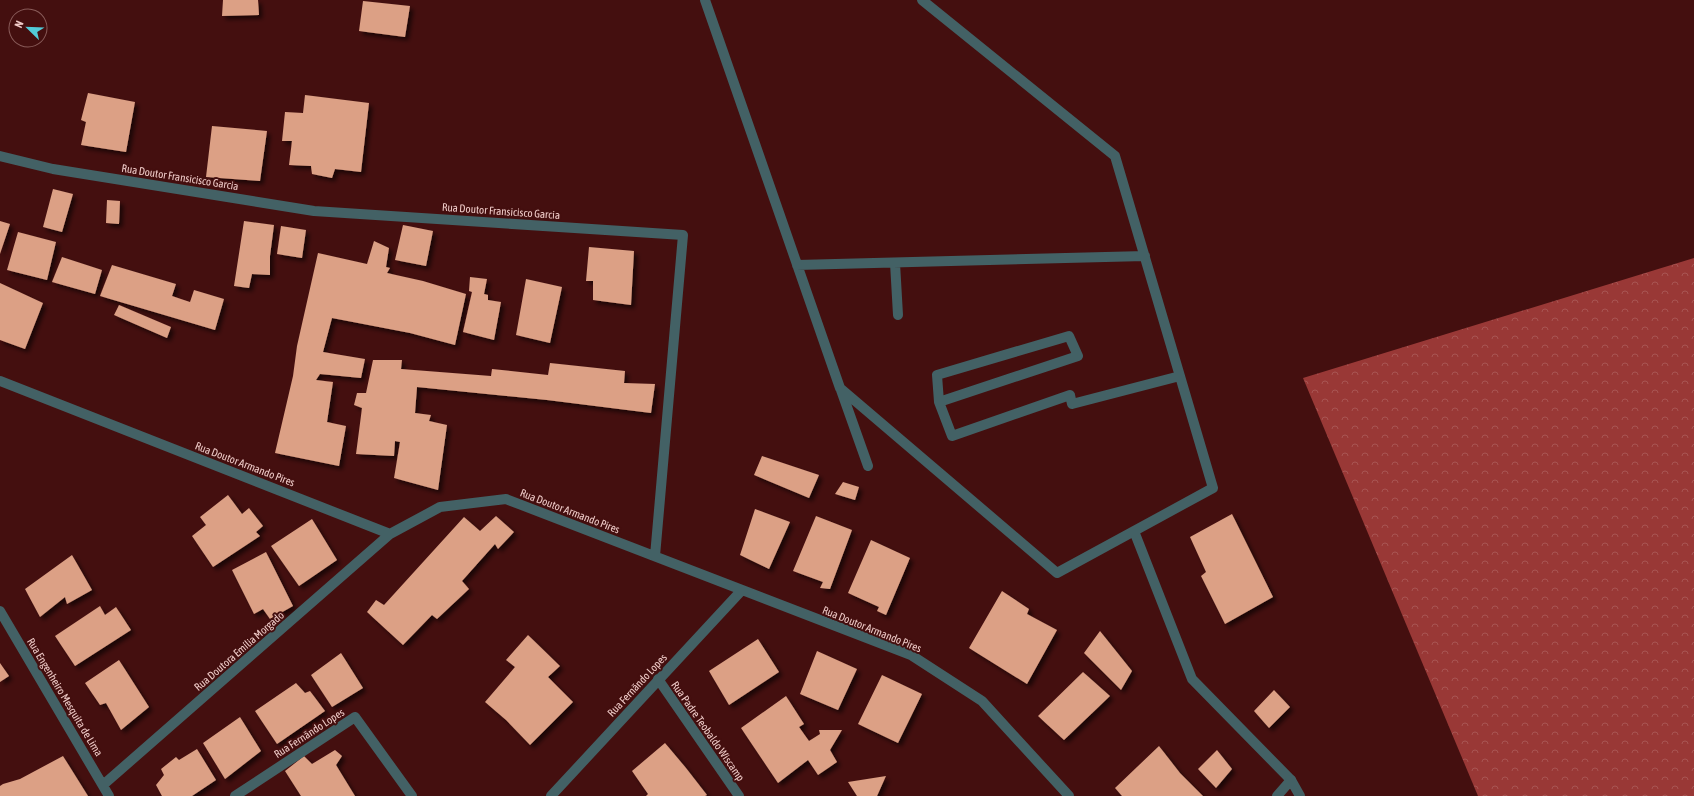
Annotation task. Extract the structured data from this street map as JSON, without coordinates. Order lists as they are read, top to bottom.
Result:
{
  "streets": {
    "street": [
      "Rua Doutor Fransicisco Garcia",
      "Rua Doutor Armando Pires",
      "Rua Doutora Emília Morgado",
      "Rua Fernãndo Lopes",
      "Rua Engenheiro Mesquita de Lima",
      "Rua Padre Teobaldo Wiscamp"
    ]
  },
  "crossings": [
    ["Rua Doutor Fransicisco Garcia", "Rua Doutor Armando Pires"],
    ["Rua Doutor Armando Pires", "Rua Doutora Emília Morgado"],
    ["Rua Doutor Armando Pires", "Rua Fernãndo Lopes"],
    ["Rua Doutora Emília Morgado", "Rua Engenheiro Mesquita de Lima"],
    ["Rua Fernãndo Lopes", "Rua Padre Teobaldo Wiscamp"]
  ],
  "north": "top left"
}
